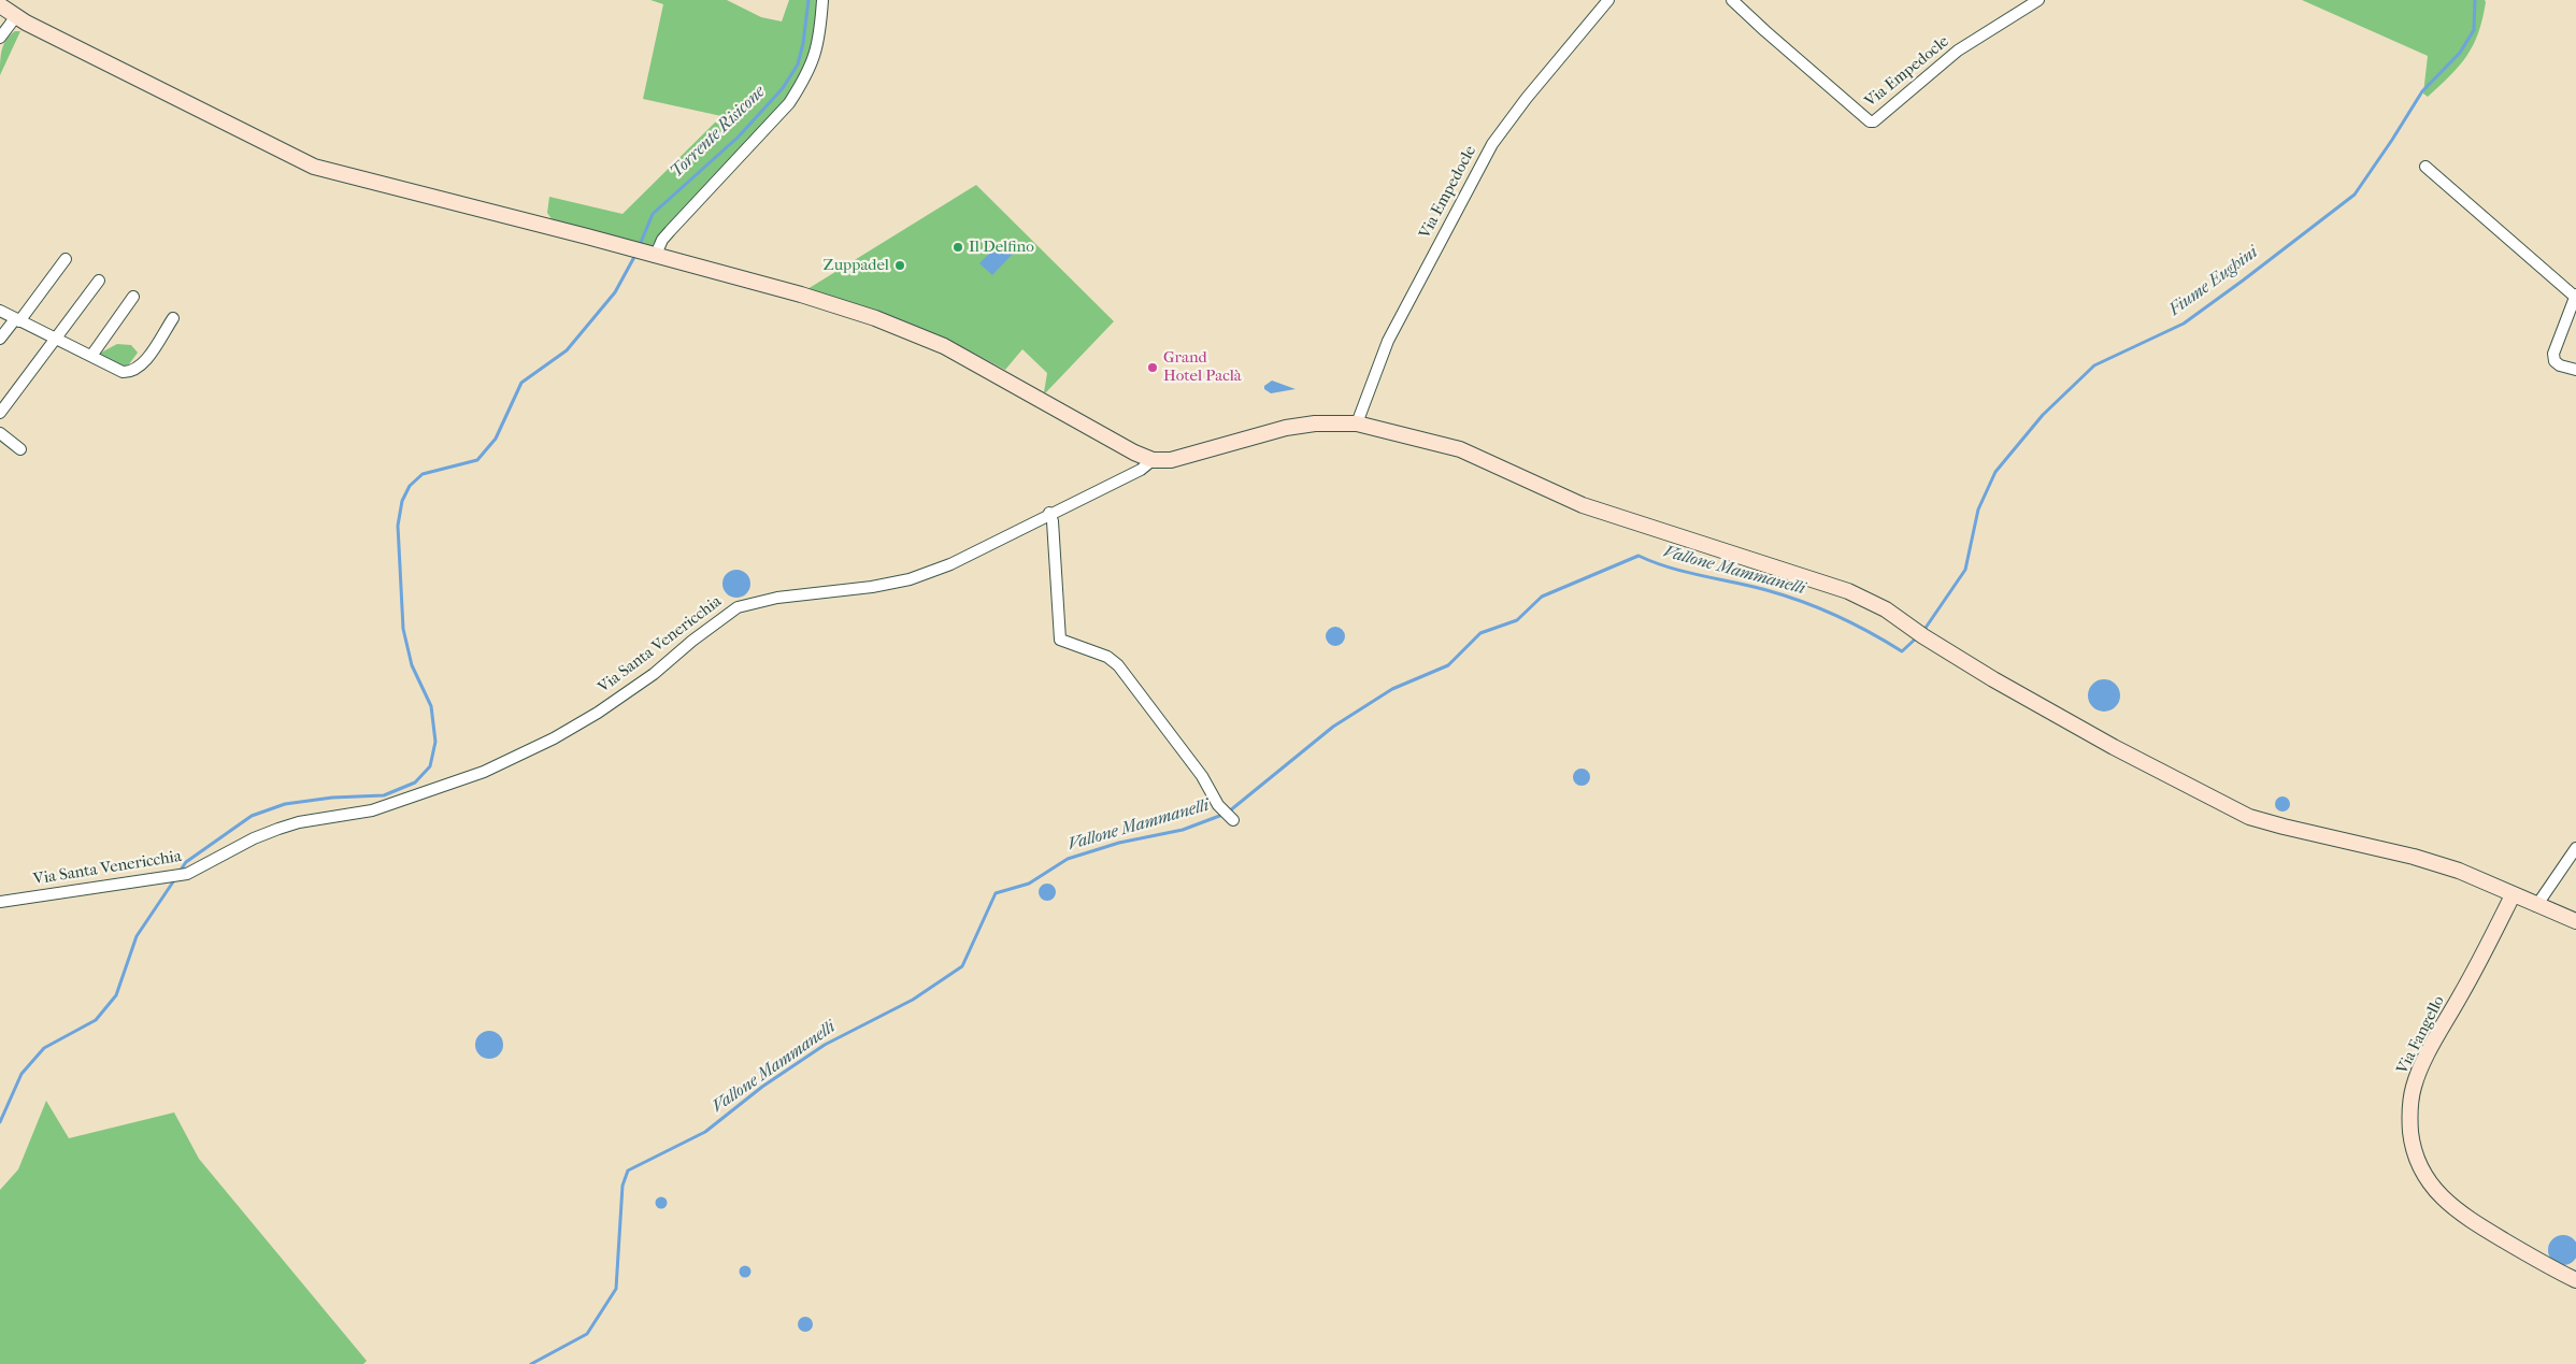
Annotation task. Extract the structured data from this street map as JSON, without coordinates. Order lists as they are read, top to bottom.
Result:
{
  "streets": {
    "street": ["Via Empedocle", "Via Santa Venericchia", "Via Fangello"]
  },
  "water": ["Torrente Risicone", "Fiume Eughini", "Vallone Mammanelli"],
  "places": ["Il Delfino", "Zuppadel", "Grand Hotel Paclà"]
}
